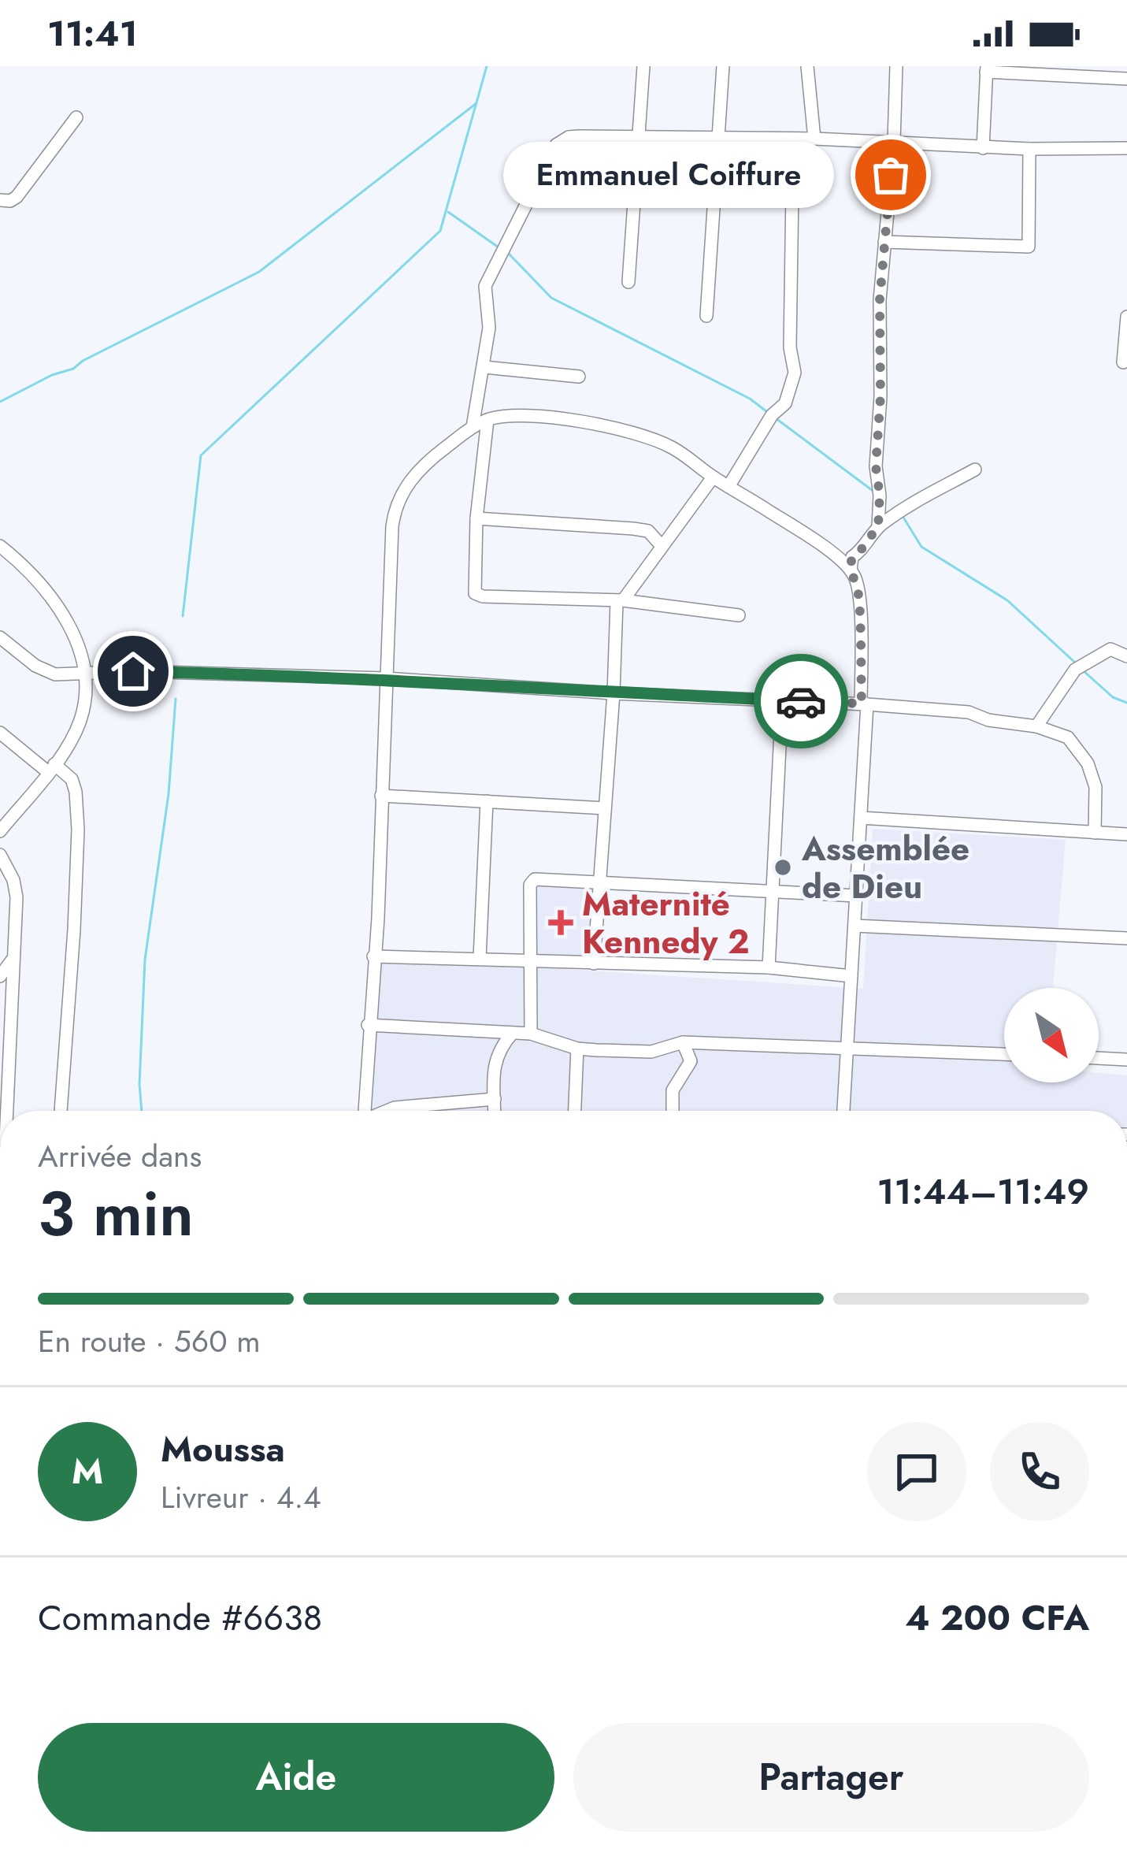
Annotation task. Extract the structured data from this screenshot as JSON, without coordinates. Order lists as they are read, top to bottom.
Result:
{
  "places": {
    "other": ["Emmanuel Coiffure", "Assemblée de Dieu"],
    "health": ["Maternité Kennedy 2"]
  },
  "north": "bottom right",
  "page": {
    "status": "11:41",
    "bubble": "Emmanuel Coiffure",
    "heading": ["3 min", "Arrivée dans", "11:44–11:49"],
    "panel": [
      "Moussa",
      "Livreur · 4.4",
      "Commande #6638",
      "4 200 CFA"
    ],
    "bar": "En route · 560 m",
    "round": "M",
    "buttons": ["Aide", "Partager"]
  }
}
